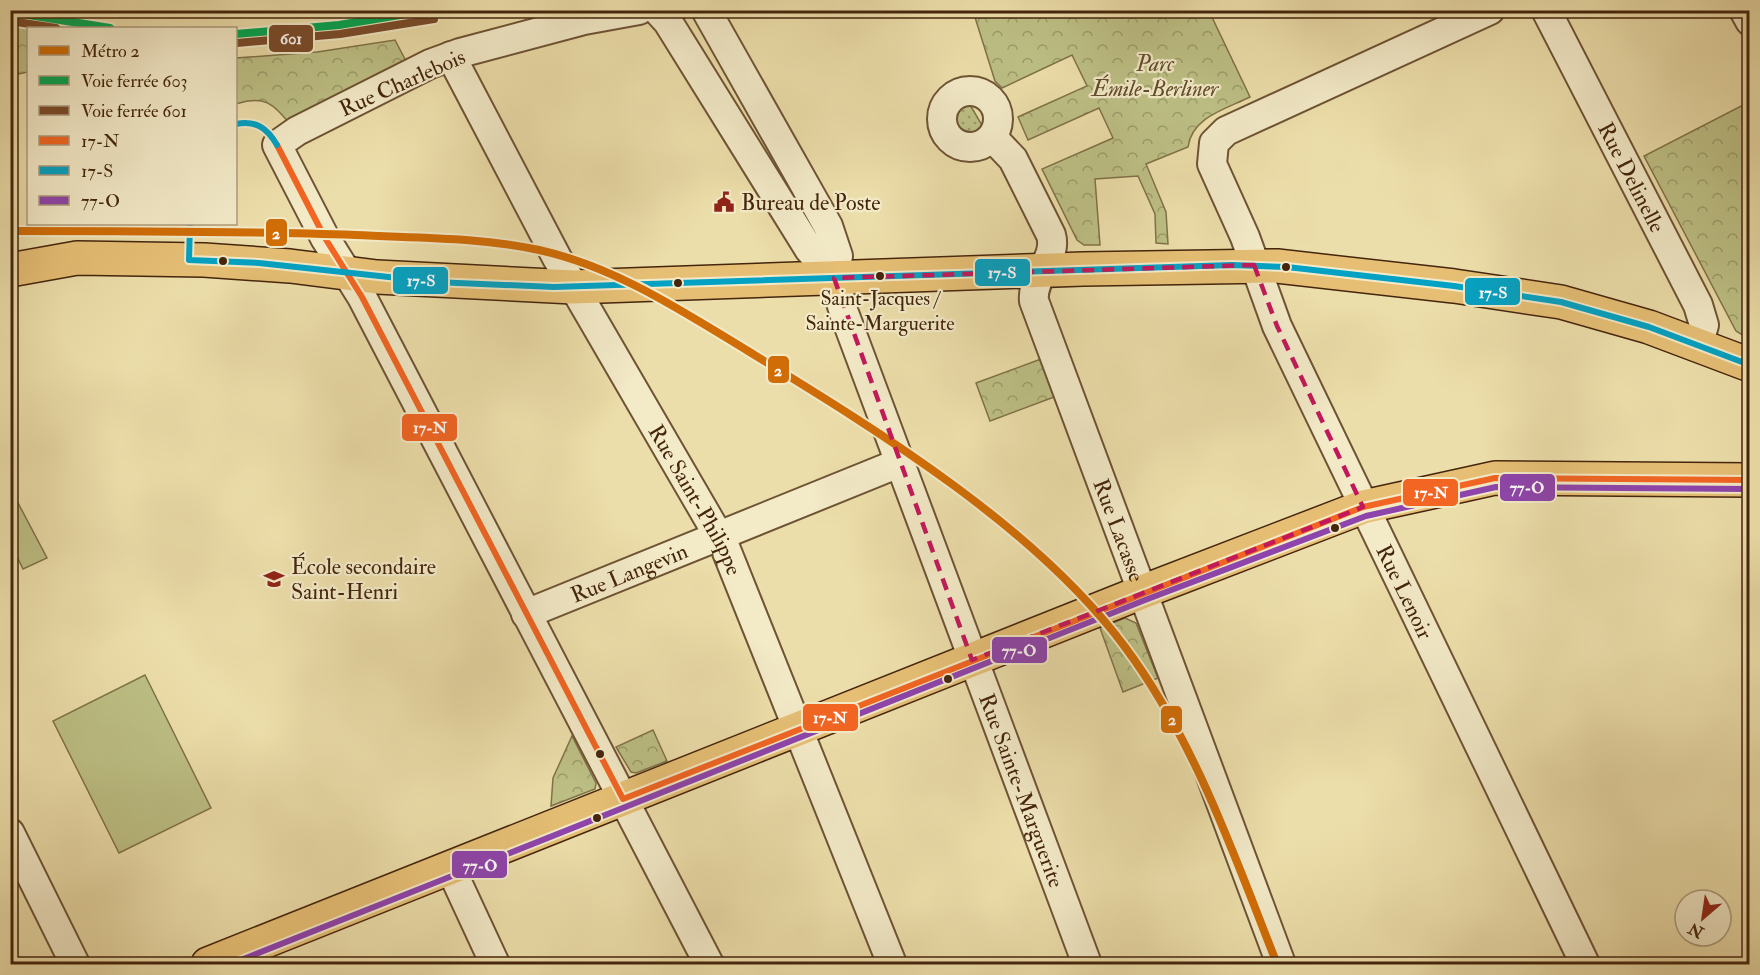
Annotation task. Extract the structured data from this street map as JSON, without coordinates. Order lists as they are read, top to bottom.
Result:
{
  "streets": {
    "street": [
      "Rue Charlebois",
      "Rue Delinelle",
      "Rue Saint-Philippe",
      "Rue Lacasse",
      "Rue Langevin",
      "Rue Lenoir",
      "Rue Sainte-Marguerite"
    ]
  },
  "crossings": [
    ["Rue Charlebois", "Rue Saint-Philippe"],
    ["Rue Saint-Philippe", "Rue Langevin"],
    ["Rue Langevin", "Rue Sainte-Marguerite"]
  ],
  "parks": ["Parc Émile-Berliner"],
  "places": {
    "public building": ["Bureau de Poste"],
    "other": ["Saint-Jacques / Sainte-Marguerite"],
    "school or university": ["École secondaire Saint-Henri"]
  },
  "lines": [
    "rail line 603",
    "rail line 601",
    "transit line 17-S",
    "transit line 17-N",
    "metro line 2",
    "transit line 77-O"
  ],
  "legend": [
    "Métro 2",
    "Voie ferrée 603",
    "Voie ferrée 601",
    "17-N",
    "17-S",
    "77-O"
  ],
  "north": "bottom left"
}
